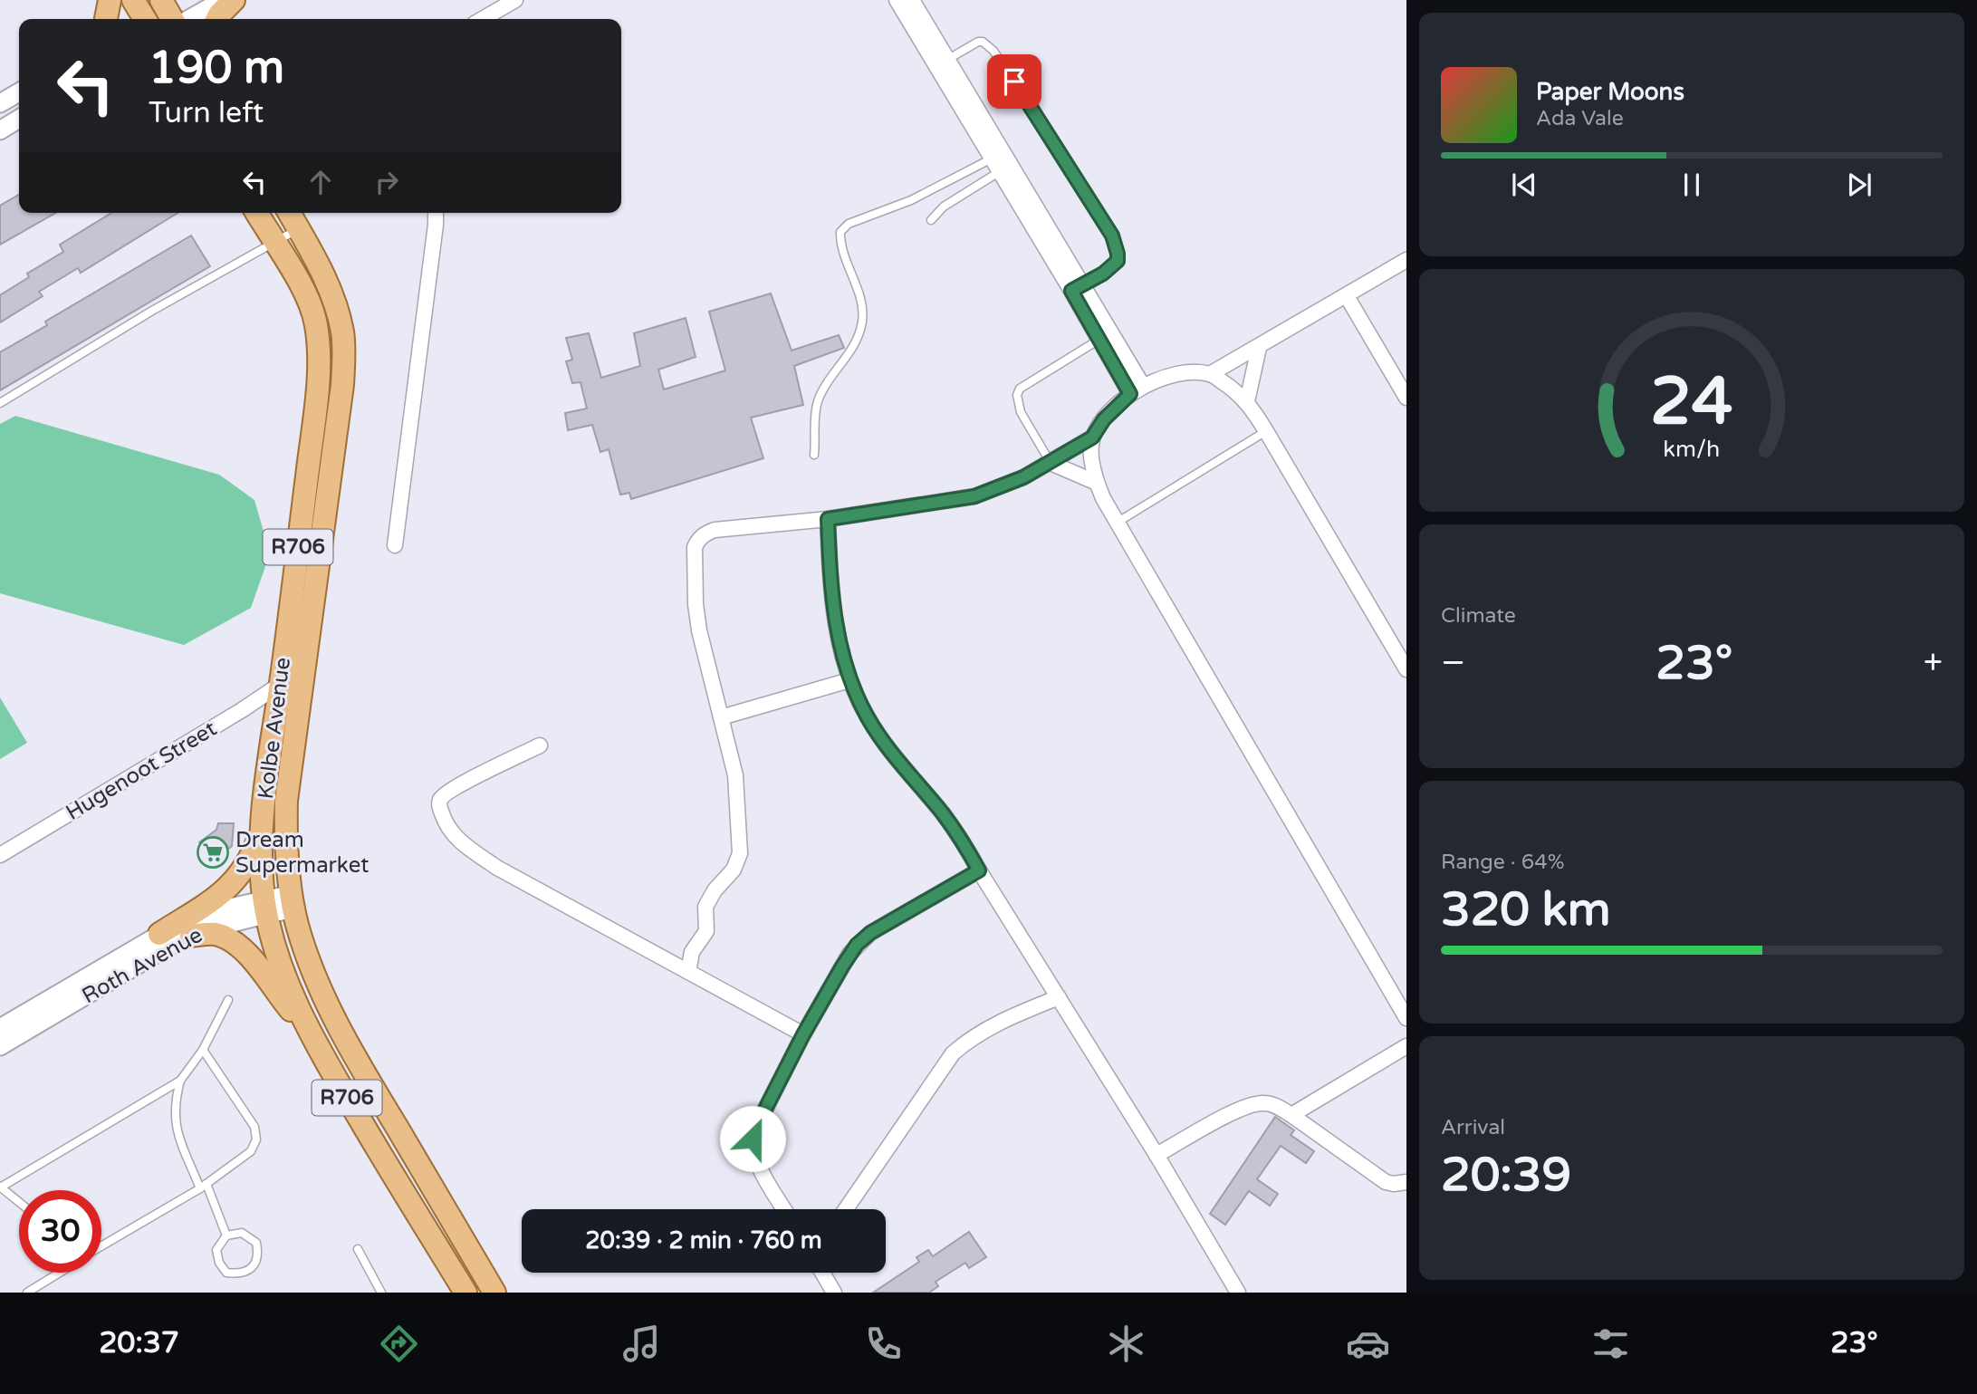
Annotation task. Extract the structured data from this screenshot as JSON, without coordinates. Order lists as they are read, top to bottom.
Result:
{
  "streets": {
    "main road": ["R706", "Kolbe Avenue"],
    "street": ["Hugenoot Street", "Roth Avenue"]
  },
  "crossings": [
    ["Kolbe Avenue", "Hugenoot Street"],
    ["Kolbe Avenue", "Roth Avenue"]
  ],
  "places": {
    "supermarket": ["Dream Supermarket"]
  },
  "page": {
    "turn": ["190 m", "Turn left"],
    "song": ["Paper Moons", "Ada Vale"],
    "tile": [
      "Climate",
      ["Range · 64%", "320 km"],
      ["Arrival", "20:39"]
    ],
    "heat": ["−", "23°", "+"],
    "limit": "30",
    "trip": "20:39 · 2 min · 760 m",
    "tabs": ["20:37", "23°"],
    "gauge": ["24", "km/h"]
  }
}
